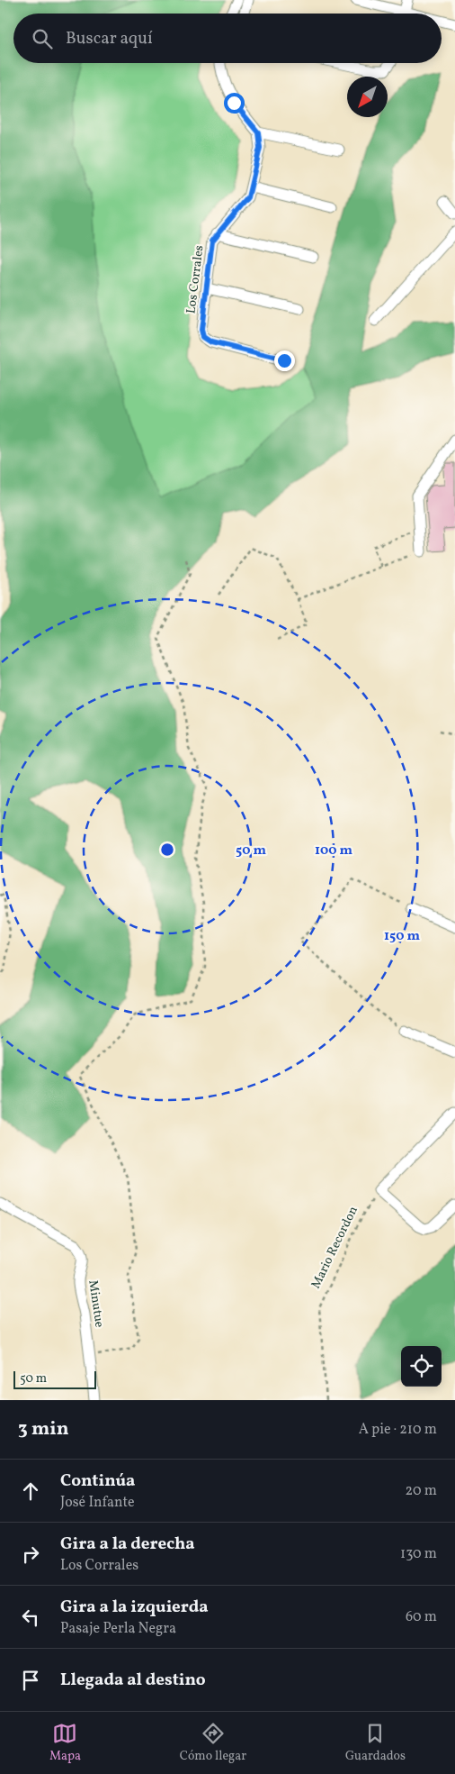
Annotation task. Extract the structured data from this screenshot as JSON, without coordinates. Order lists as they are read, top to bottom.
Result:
{
  "streets": {
    "street": ["Los Corrales", "Minutue"],
    "path": ["Mario Recordon"]
  },
  "scale_bar": "50 m",
  "north": "bottom left",
  "page": {
    "search": "Buscar aquí",
    "scale": "50 m",
    "heading": ["3 min", "A pie · 210 m"],
    "list": [
      ["Continúa", "José Infante", "20 m"],
      ["Gira a la derecha", "Los Corrales", "130 m"],
      ["Gira a la izquierda", "Pasaje Perla Negra", "60 m"],
      "Llegada al destino"
    ],
    "nav": ["Mapa", "Cómo llegar", "Guardados"]
  },
  "rings": ["50 m", "100 m", "150 m"]
}
